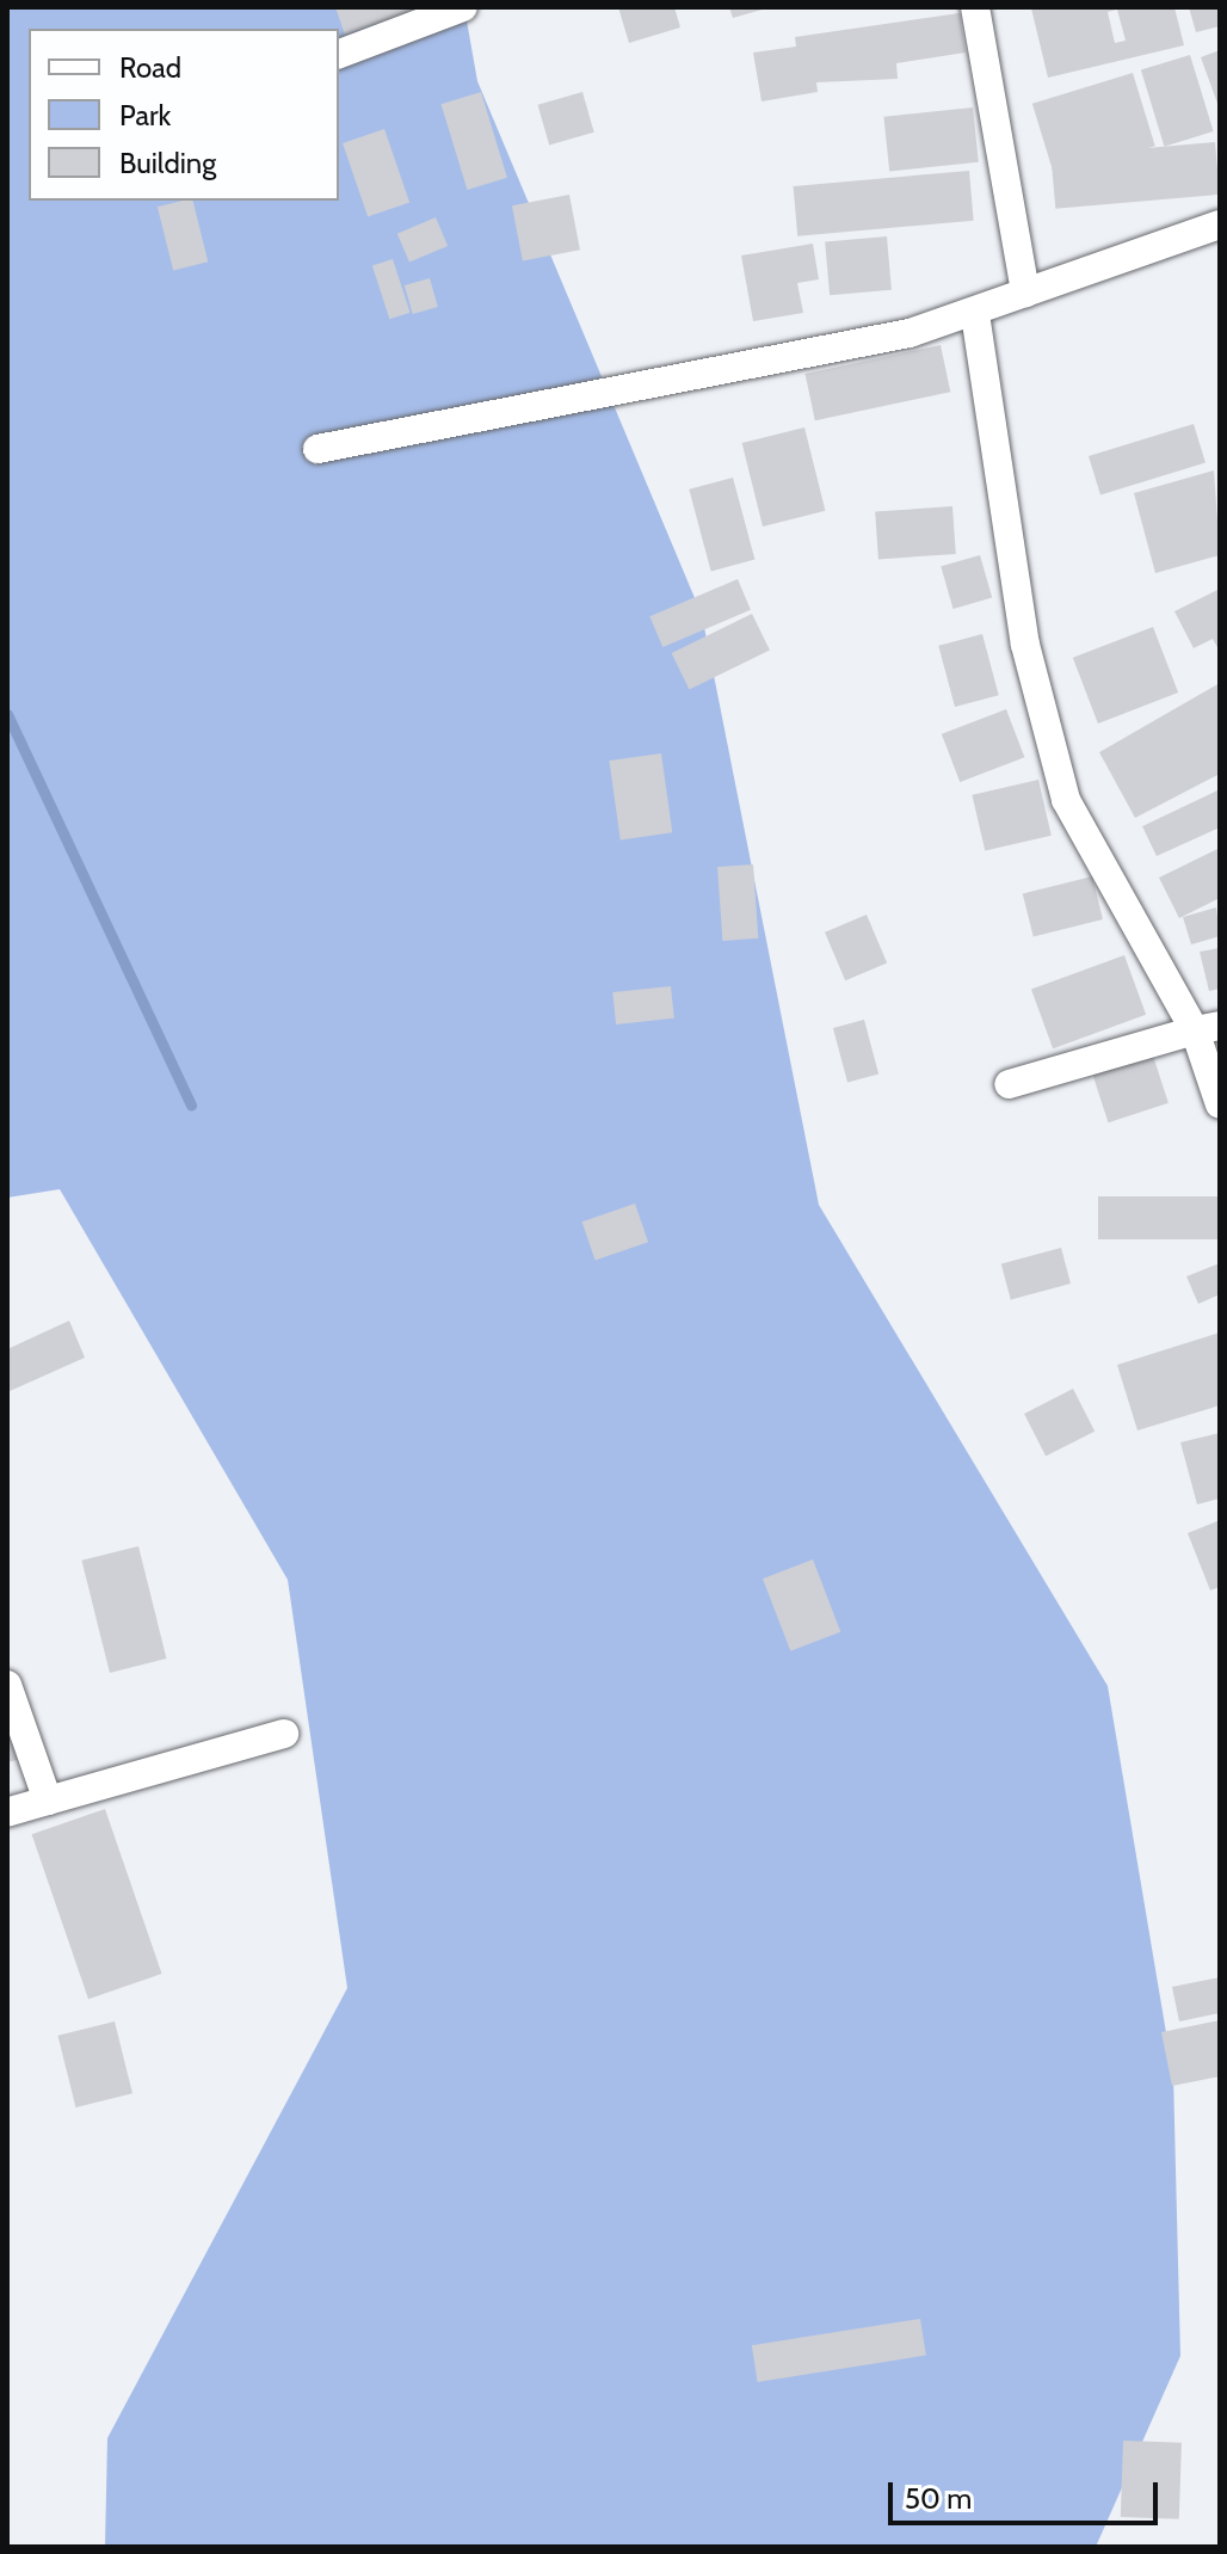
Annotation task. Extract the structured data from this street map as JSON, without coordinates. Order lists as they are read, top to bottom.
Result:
{
  "legend": ["Road", "Park", "Building"],
  "scale_bar": "50 m"
}
